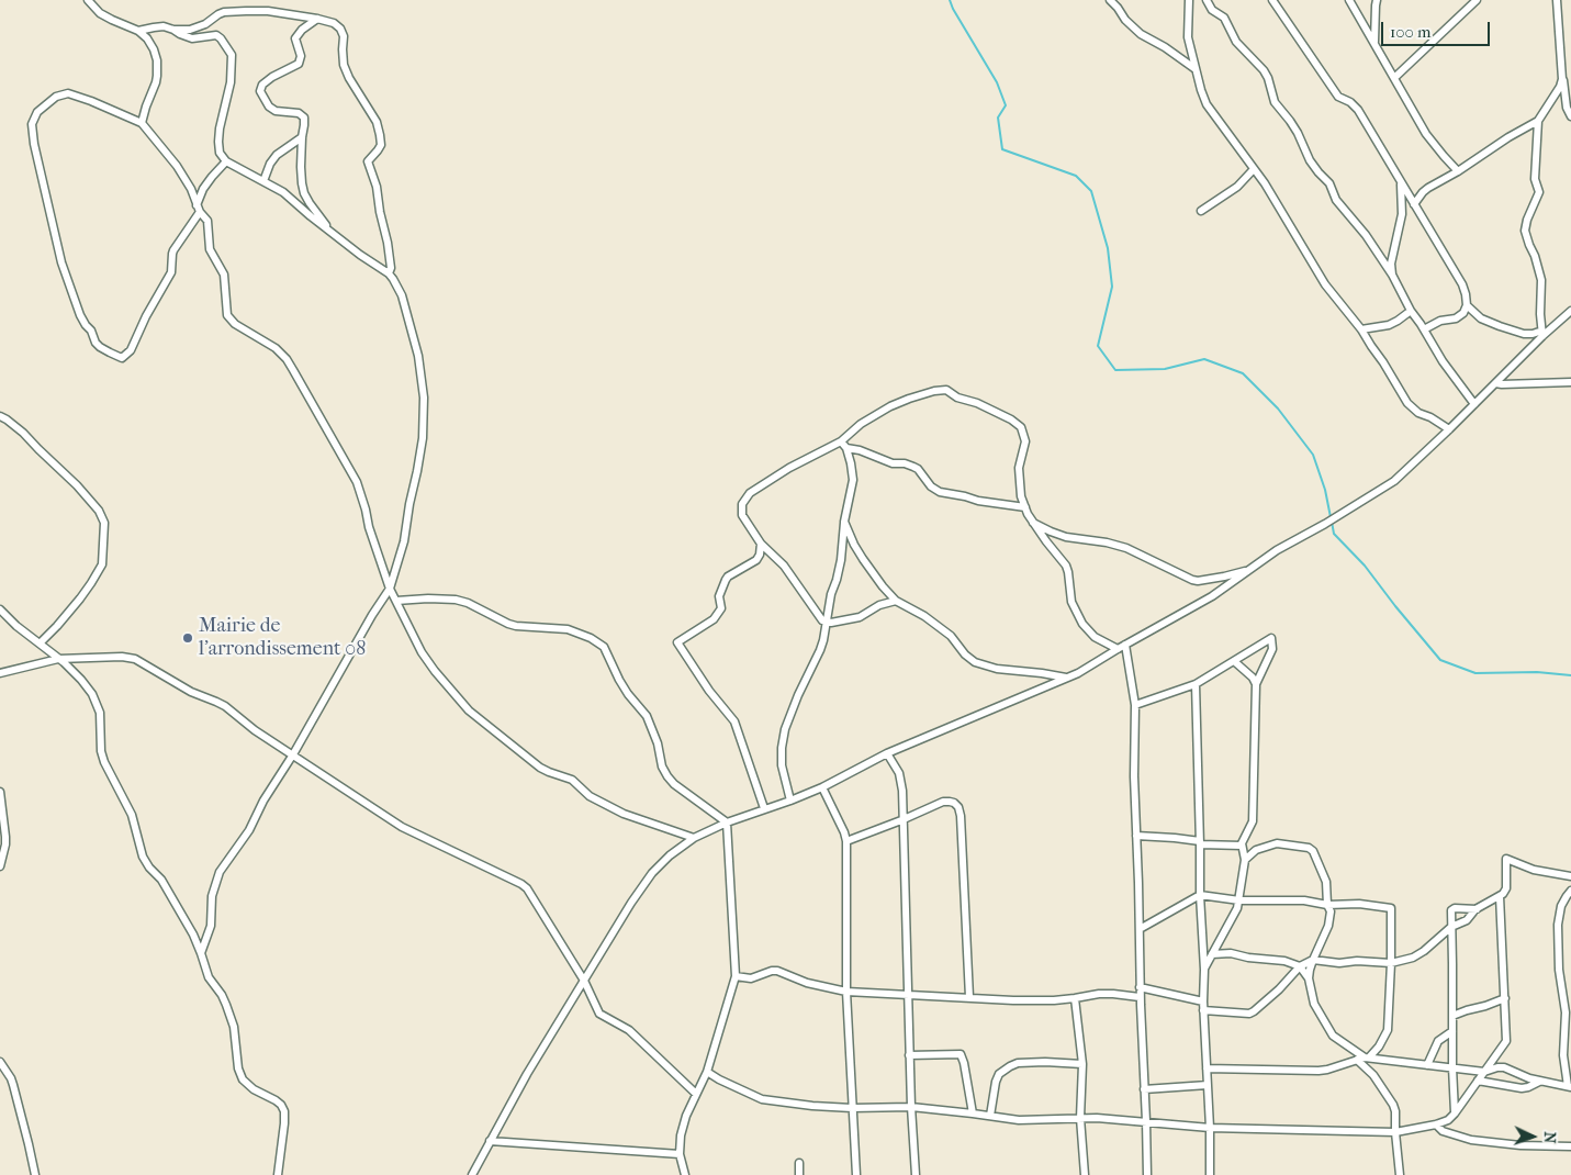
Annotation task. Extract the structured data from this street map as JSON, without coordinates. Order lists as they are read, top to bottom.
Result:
{
  "places": ["Mairie de l'arrondissement 08"],
  "scale_bar": "100 m",
  "north": "right"
}
